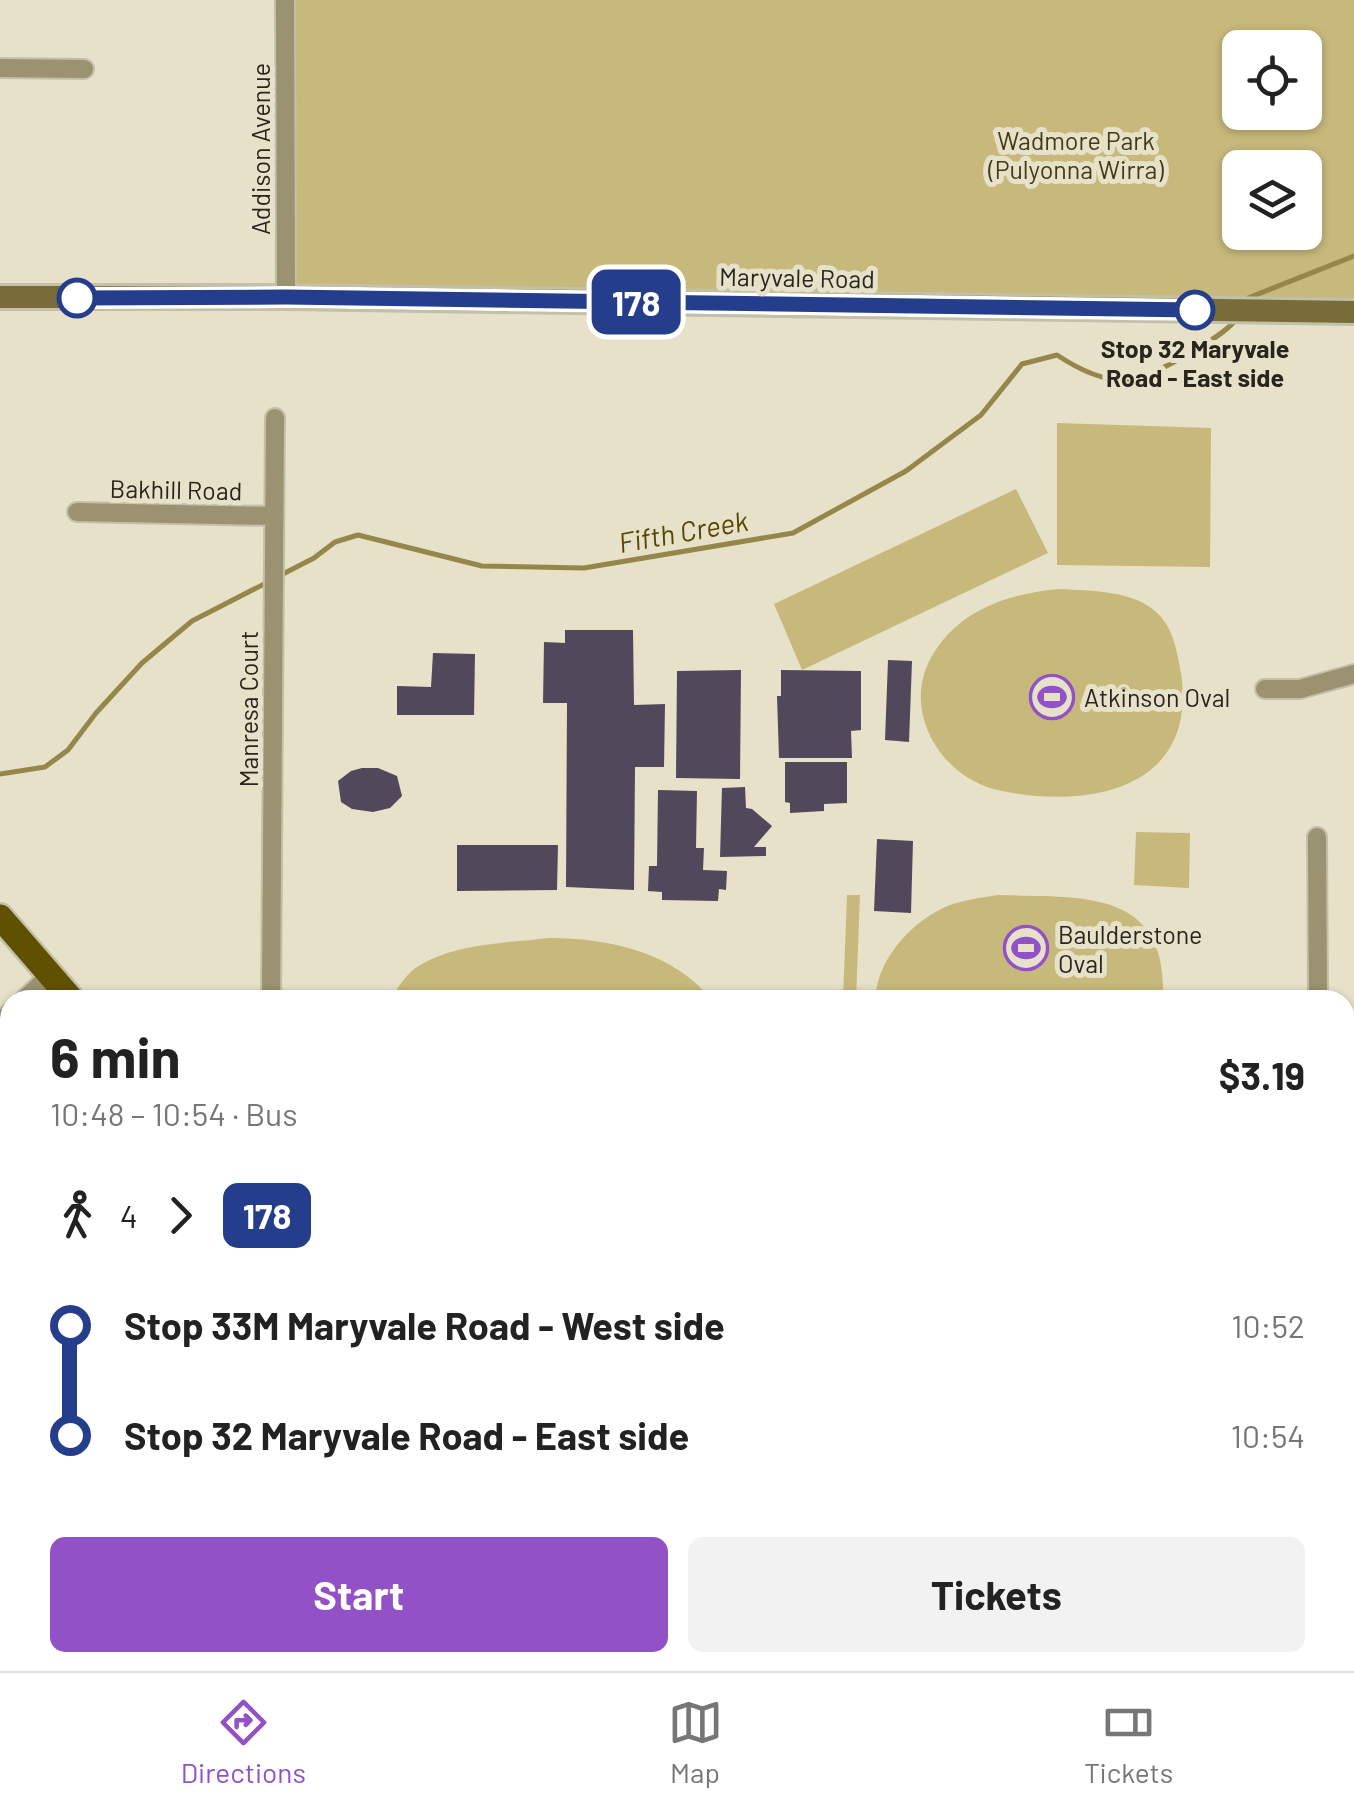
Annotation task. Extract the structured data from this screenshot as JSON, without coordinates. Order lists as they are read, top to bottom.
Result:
{
  "streets": {
    "main road": ["Maryvale Road"],
    "street": ["Addison Avenue", "Bakhill Road", "Manresa Court"]
  },
  "crossings": [
    ["Addison Avenue", "Maryvale Road"],
    ["Bakhill Road", "Manresa Court"]
  ],
  "water": ["Fifth Creek"],
  "parks": ["Wadmore Park (Pulyonna Wirra)"],
  "places": {
    "other": ["Stop 32 Maryvale Road - East side"],
    "sports": ["Atkinson Oval", "Baulderstone Oval"]
  },
  "lines": ["bus line 178"],
  "page": {
    "on_map": "178",
    "heading": ["6 min", "10:48 – 10:54 · Bus", "$3.19"],
    "legs": ["4", "178"],
    "list": [
      {
        "name": "Stop 33M Maryvale Road - West side",
        "value": "10:52"
      },
      {
        "name": "Stop 32 Maryvale Road - East side",
        "value": "10:54"
      }
    ],
    "buttons": ["Start", "Tickets"],
    "tabs": ["Directions", "Map", "Tickets"]
  }
}
